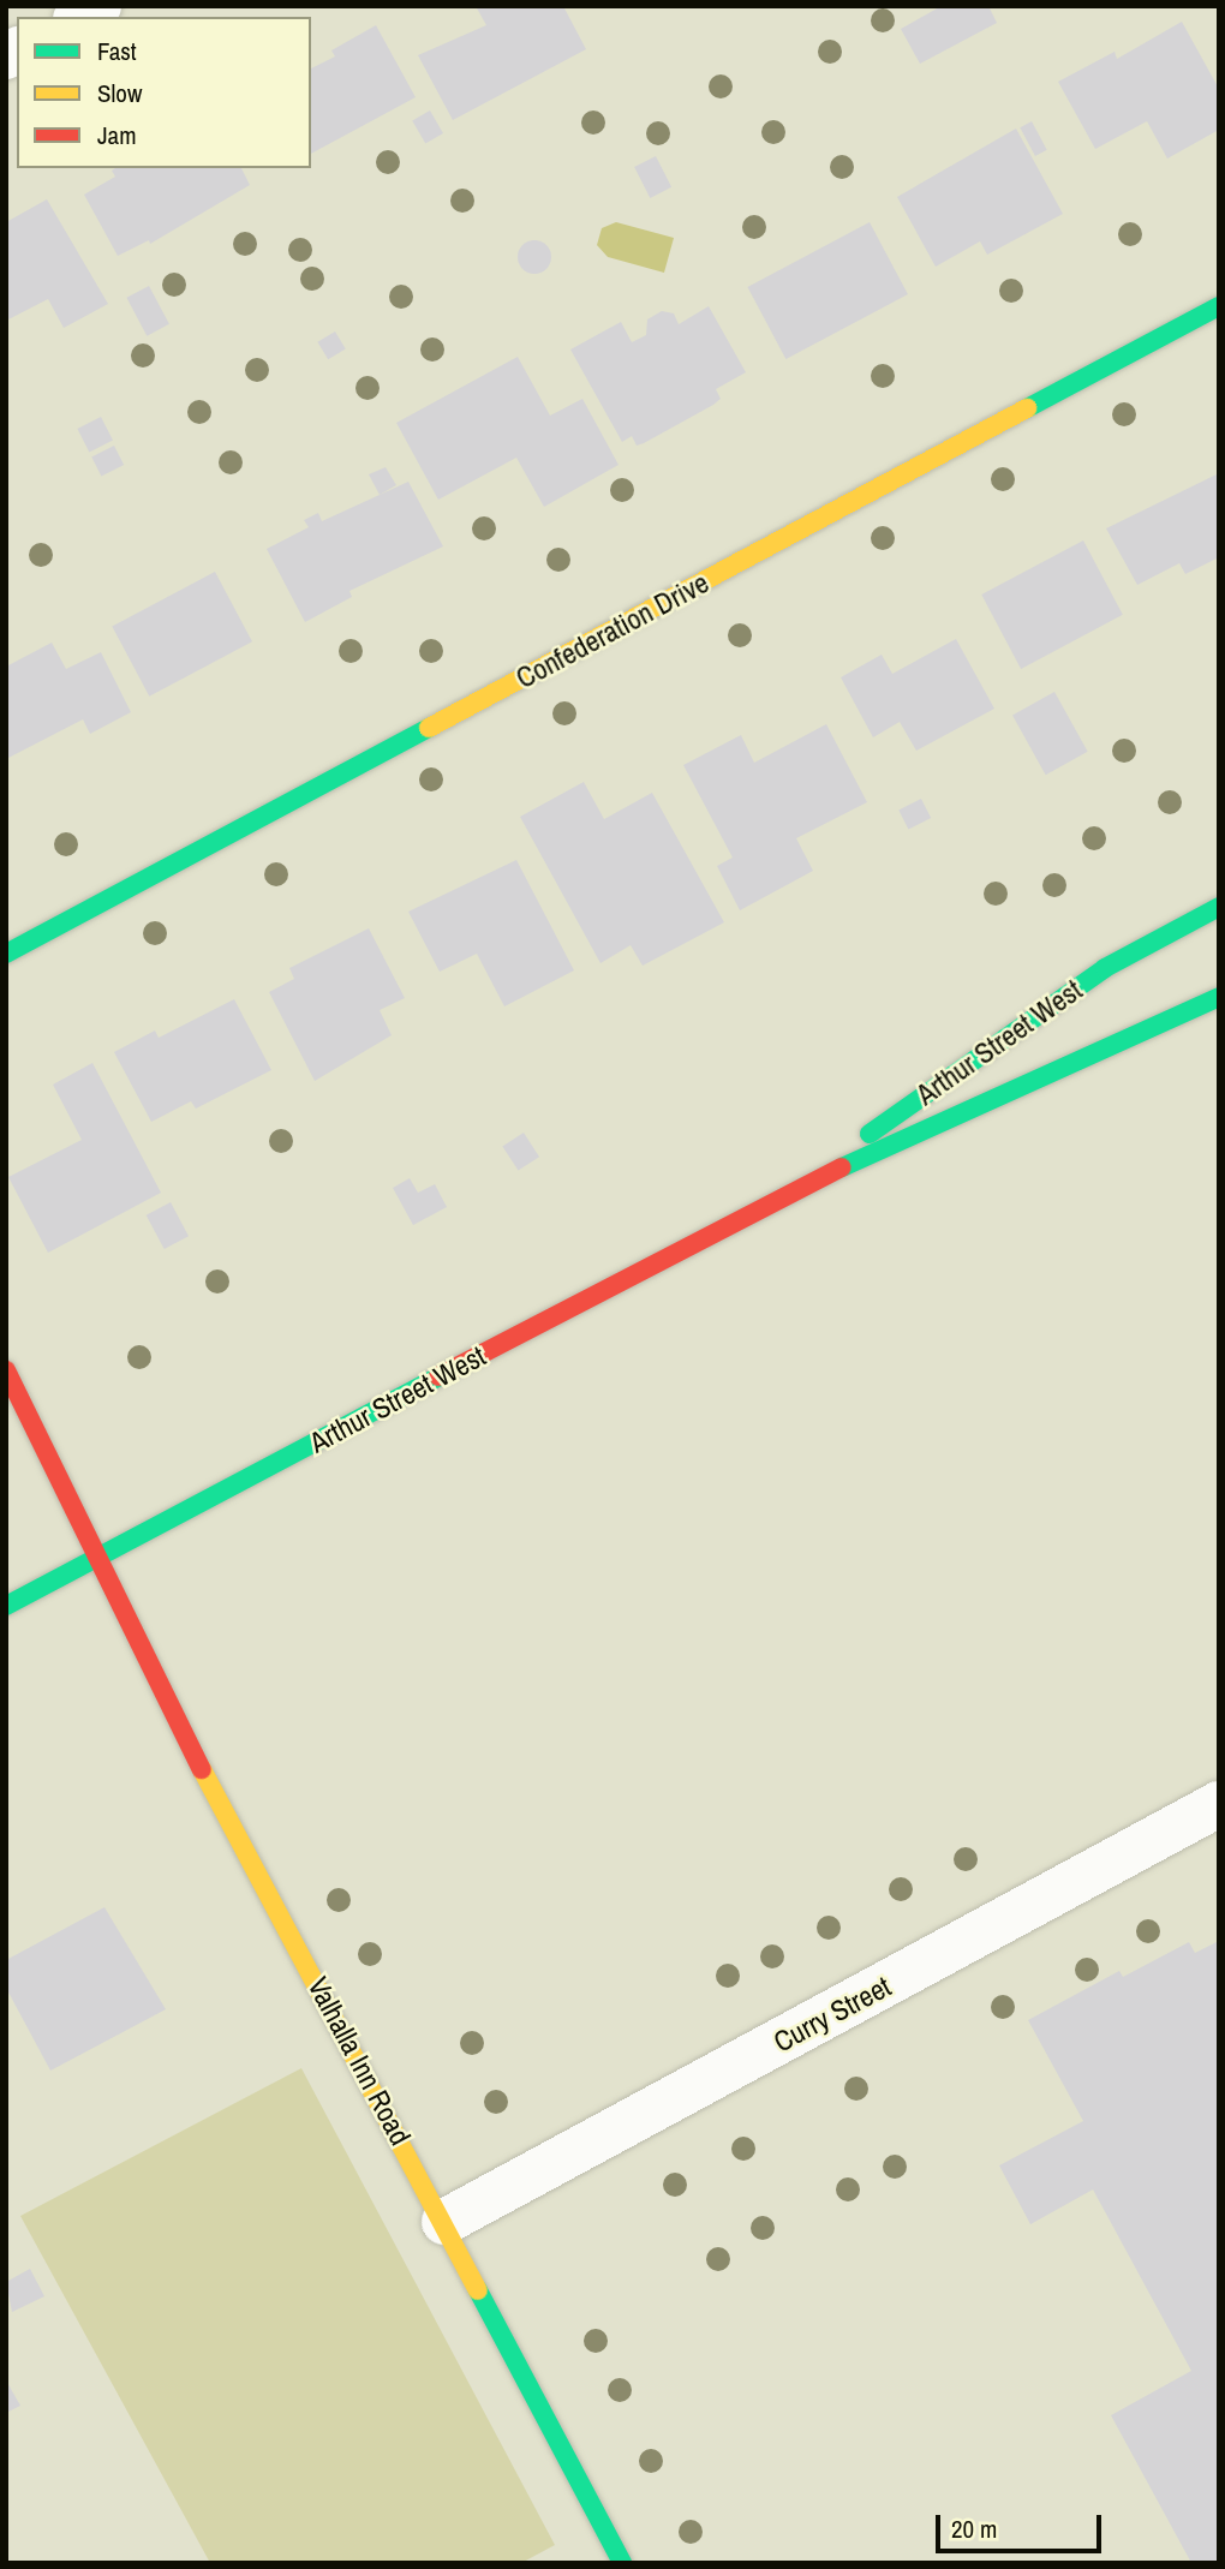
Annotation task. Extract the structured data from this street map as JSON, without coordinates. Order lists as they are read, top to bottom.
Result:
{
  "streets": {
    "street": [
      "Confederation Drive",
      "Arthur Street West",
      "Curry Street",
      "Valhalla Inn Road"
    ]
  },
  "crossings": [
    ["Arthur Street West", "Valhalla Inn Road"],
    ["Curry Street", "Valhalla Inn Road"]
  ],
  "legend": ["Fast", "Slow", "Jam"],
  "scale_bar": "20 m"
}
